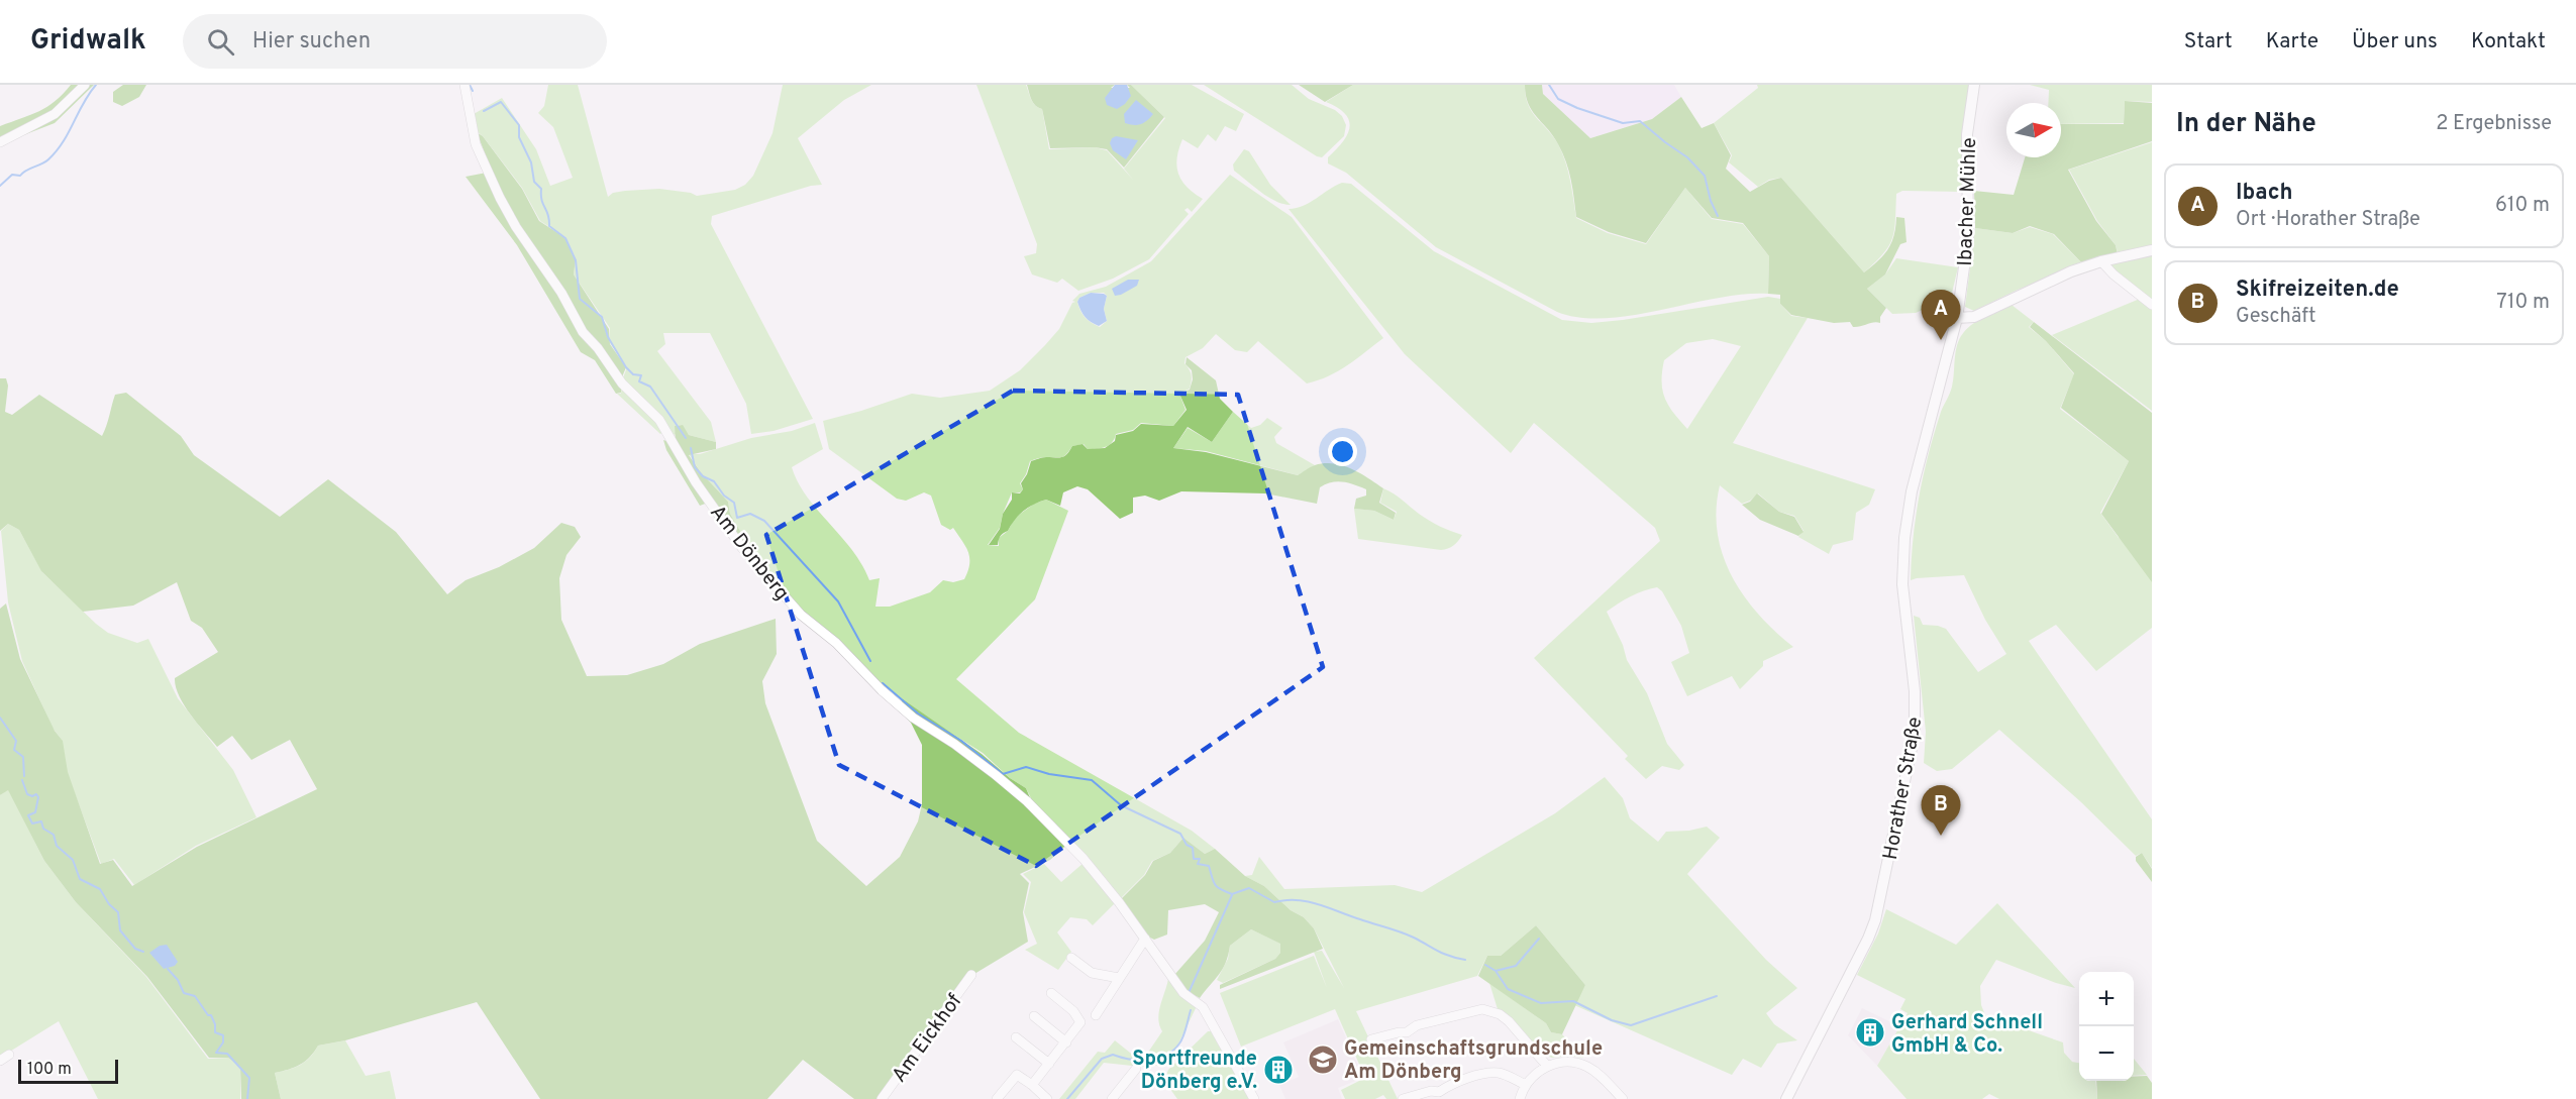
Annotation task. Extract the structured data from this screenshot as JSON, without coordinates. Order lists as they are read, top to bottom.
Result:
{
  "streets": {
    "main road": ["Ibacher Mühle", "Horather Straße"],
    "street": ["Am Dönberg", "Am Eickhof"]
  },
  "crossings": [
    ["Ibacher Mühle", "Horather Straße"]
  ],
  "places": {
    "building": ["Gerhard Schnell GmbH & Co.", "Sportfreunde Dönberg e.V."],
    "school or university": ["Gemeinschaftsgrundschule Am Dönberg"]
  },
  "scale_bar": "100 m",
  "north": "right",
  "page": {
    "header": "Gridwalk",
    "search": "Hier suchen",
    "nav": [
      "Start",
      "Karte",
      "Über uns",
      "Kontakt"
    ],
    "heading": ["In der Nähe", "2 Ergebnisse"],
    "list": [
      {
        "mark": "A",
        "name": "Ibach",
        "note": "Ort · Horather Straße",
        "value": "610 m"
      },
      {
        "mark": "B",
        "name": "Skifreizeiten.de",
        "note": "Geschäft",
        "value": "710 m"
      }
    ],
    "pins": ["A", "B"],
    "map_buttons": ["+", "−"],
    "scale": "100 m"
  }
}
